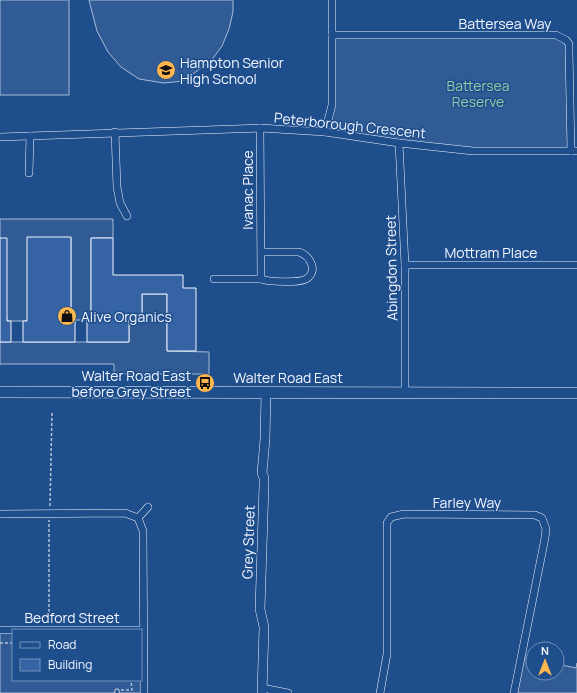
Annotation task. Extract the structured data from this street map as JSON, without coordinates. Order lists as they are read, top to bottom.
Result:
{
  "streets": {
    "main road": ["Walter Road East"],
    "street": [
      "Battersea Way",
      "Peterborough Crescent",
      "Ivanac Place",
      "Mottram Place",
      "Abingdon Street",
      "Farley Way",
      "Grey Street",
      "Bedford Street"
    ]
  },
  "crossings": [
    ["Battersea Way", "Peterborough Crescent"],
    ["Peterborough Crescent", "Ivanac Place"],
    ["Peterborough Crescent", "Abingdon Street"],
    ["Mottram Place", "Abingdon Street"],
    ["Abingdon Street", "Walter Road East"],
    ["Walter Road East", "Grey Street"]
  ],
  "parks": ["Battersea Reserve"],
  "places": {
    "school or university": ["Hampton Senior High School"],
    "shop": ["Alive Organics"],
    "bus stop": ["Walter Road East before Grey Street"]
  },
  "legend": ["Road", "Building"],
  "north": "top"
}
